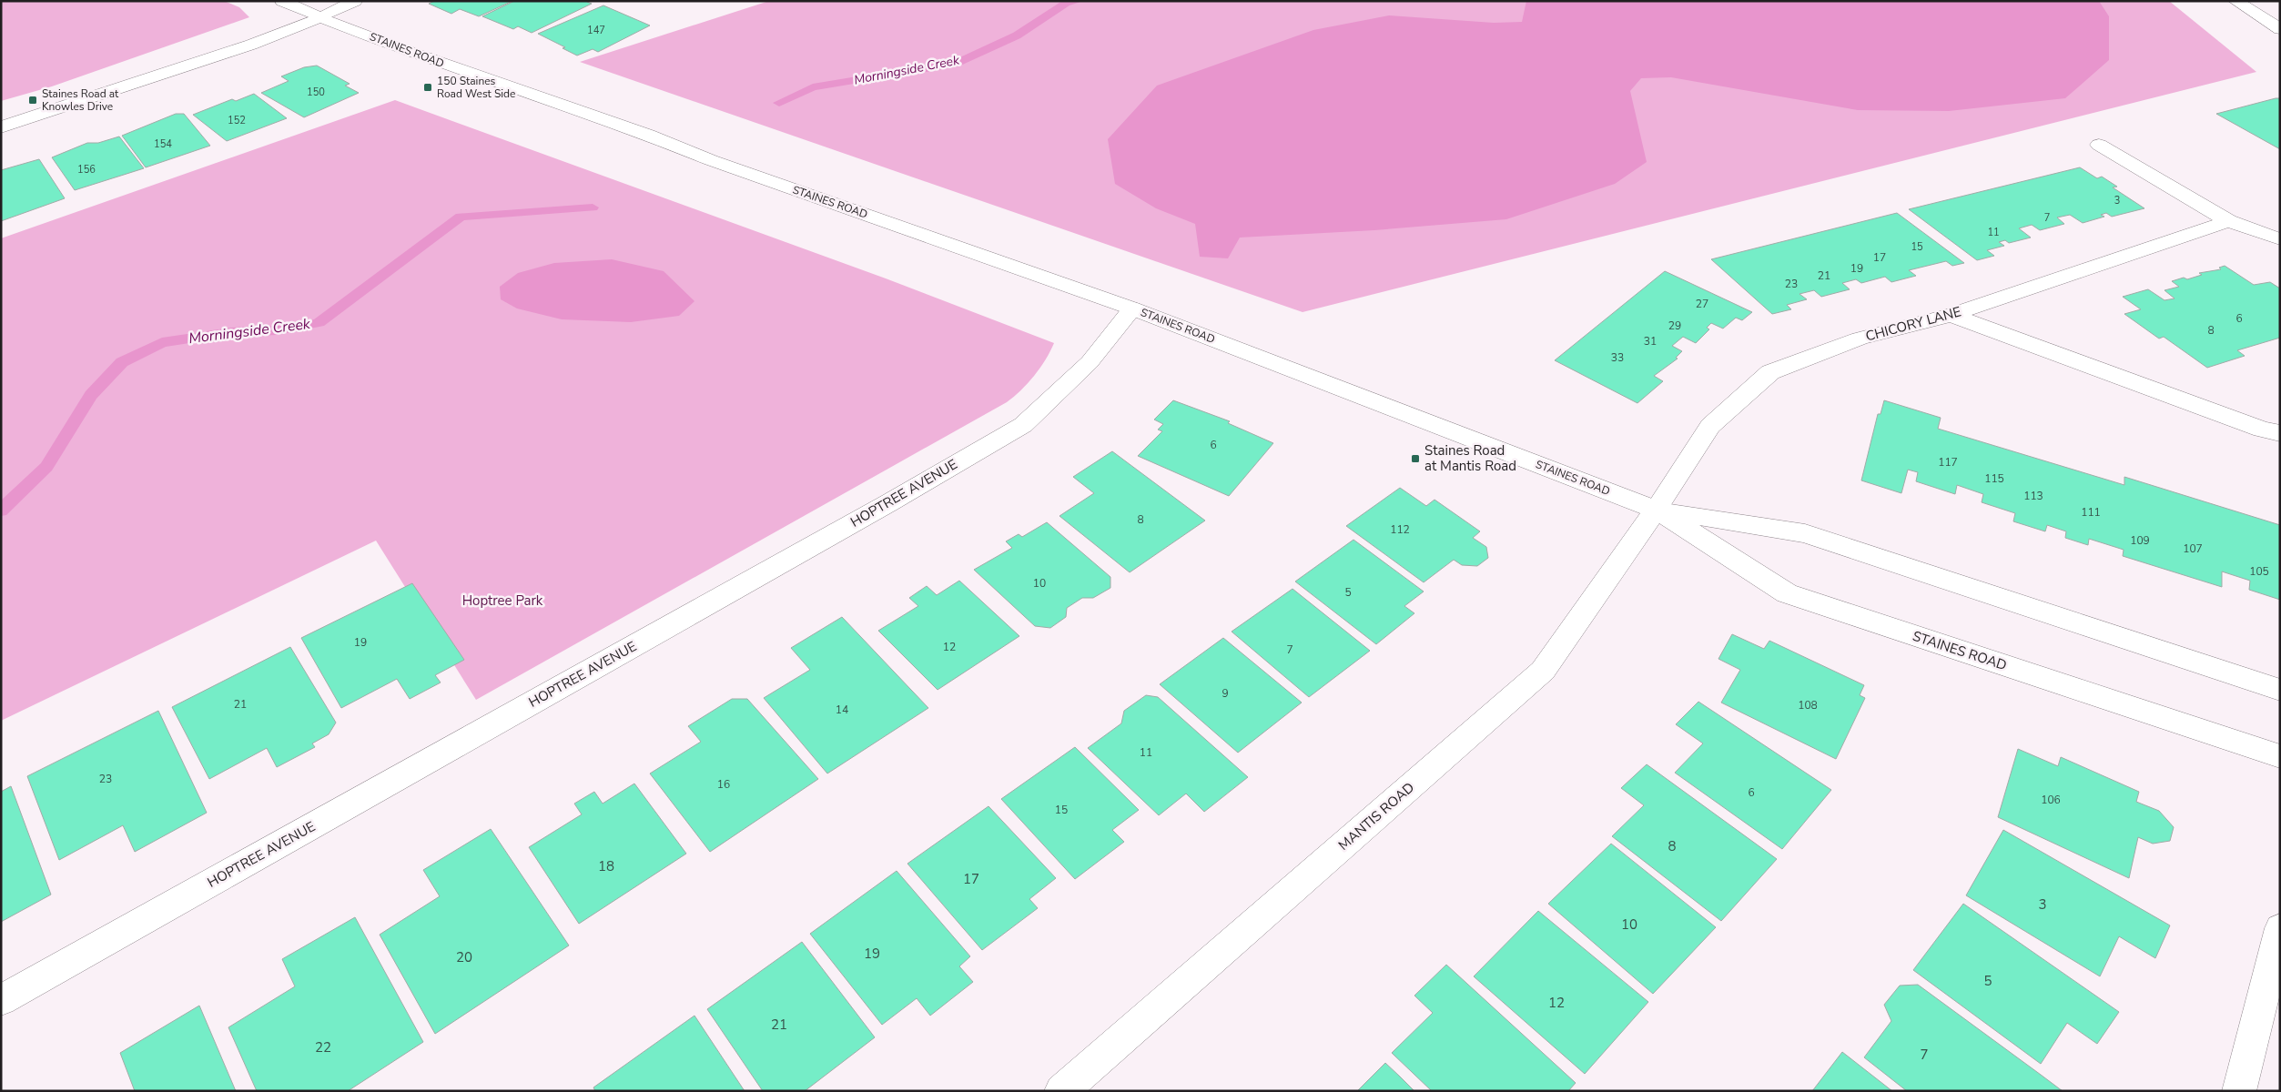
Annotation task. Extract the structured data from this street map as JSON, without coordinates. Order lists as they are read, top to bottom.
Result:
{
  "streets": {
    "street": [
      "STAINES ROAD",
      "CHICORY LANE",
      "HOPTREE AVENUE",
      "MANTIS ROAD"
    ]
  },
  "crossings": [
    ["STAINES ROAD", "CHICORY LANE"],
    ["STAINES ROAD", "HOPTREE AVENUE"],
    ["STAINES ROAD", "MANTIS ROAD"],
    ["CHICORY LANE", "MANTIS ROAD"]
  ],
  "water": ["Morningside Creek"],
  "parks": ["Hoptree Park"],
  "places": {
    "transit": ["150 Staines Road West Side", "Staines Road at Knowles Drive", "Staines Road at Mantis Road"]
  },
  "house_numbers": [
    "147",
    "150",
    "152",
    "154",
    "156",
    "3",
    "7",
    "11",
    "15",
    "17",
    "19",
    "21",
    "23",
    "27",
    "6",
    "29",
    "8",
    "31",
    "33",
    "6",
    "117",
    "115",
    "113",
    "111",
    "8",
    "112",
    "109",
    "107",
    "105",
    "10",
    "5",
    "19",
    "12",
    "7",
    "9",
    "21",
    "108",
    "14",
    "11",
    "23",
    "16",
    "6",
    "106",
    "15",
    "8",
    "18",
    "17",
    "3",
    "10",
    "19",
    "20",
    "5",
    "12",
    "21",
    "22",
    "7"
  ]
}
